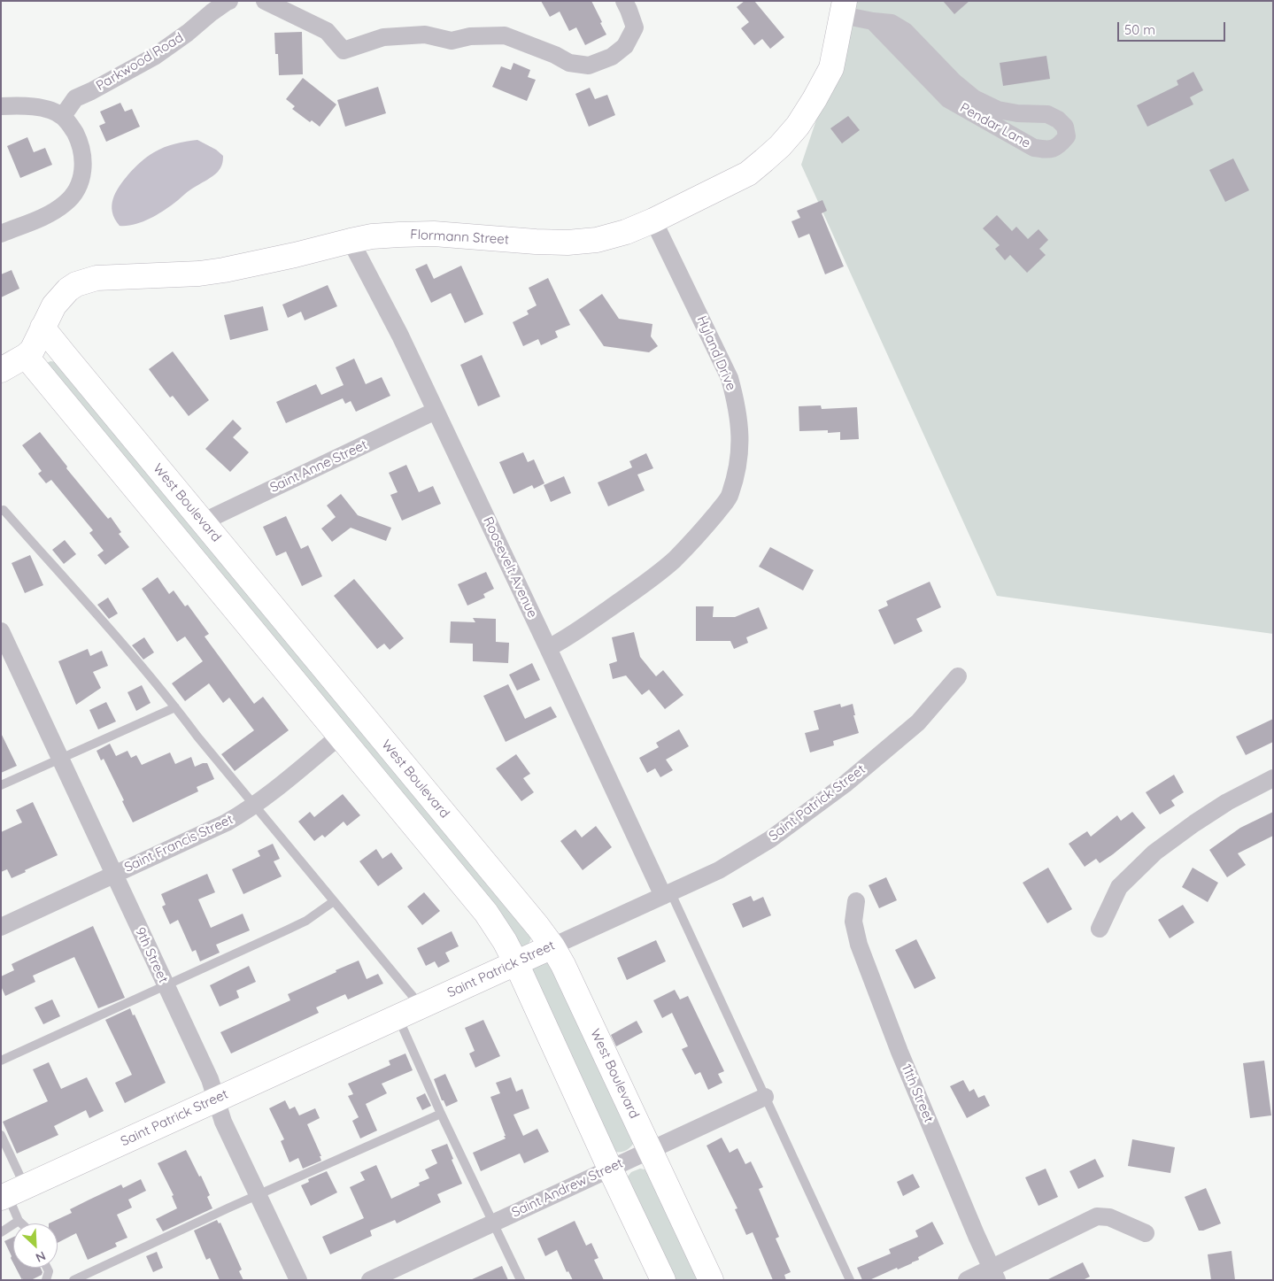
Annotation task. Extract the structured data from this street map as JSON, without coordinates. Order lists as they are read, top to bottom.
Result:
{
  "streets": {
    "street": [
      "Parkwood Road",
      "Pendar Lane",
      "Flormann Street",
      "Hyland Drive",
      "Saint Anne Street",
      "West Boulevard",
      "Roosevelt Avenue",
      "Saint Patrick Street",
      "Saint Francis Street",
      "9th Street",
      "11th Street",
      "Saint Andrew Street"
    ]
  },
  "crossings": [
    ["Pendar Lane", "Flormann Street"],
    ["Flormann Street", "Hyland Drive"],
    ["Flormann Street", "West Boulevard"],
    ["Flormann Street", "Roosevelt Avenue"],
    ["Hyland Drive", "Roosevelt Avenue"],
    ["Saint Anne Street", "West Boulevard"],
    ["Saint Anne Street", "Roosevelt Avenue"],
    ["West Boulevard", "Saint Patrick Street"],
    ["West Boulevard", "Saint Andrew Street"],
    ["Roosevelt Avenue", "Saint Patrick Street"],
    ["Saint Patrick Street", "9th Street"],
    ["Saint Francis Street", "9th Street"]
  ],
  "scale_bar": "50 m",
  "north": "bottom right"
}
